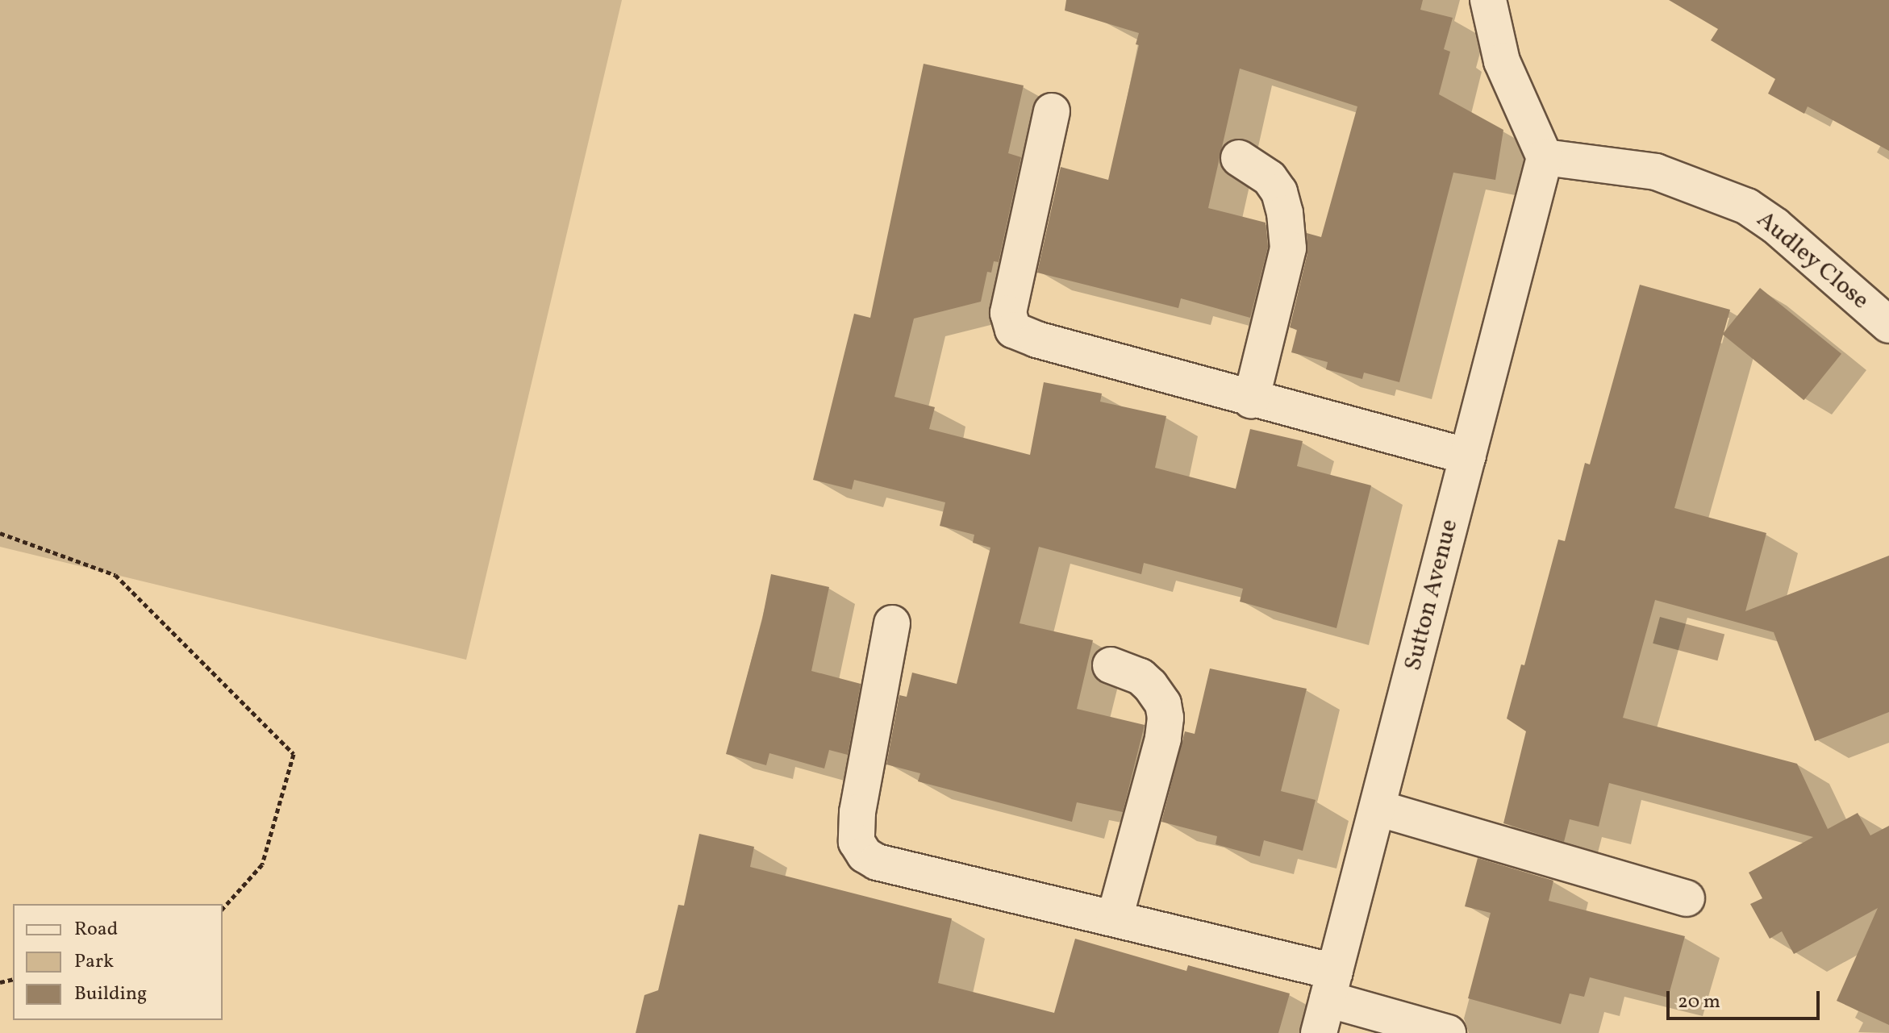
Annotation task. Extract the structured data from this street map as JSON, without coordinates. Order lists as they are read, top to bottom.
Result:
{
  "streets": {
    "street": ["Audley Close", "Sutton Avenue"]
  },
  "crossings": [
    ["Audley Close", "Sutton Avenue"]
  ],
  "legend": ["Road", "Park", "Building"],
  "scale_bar": "20 m"
}
